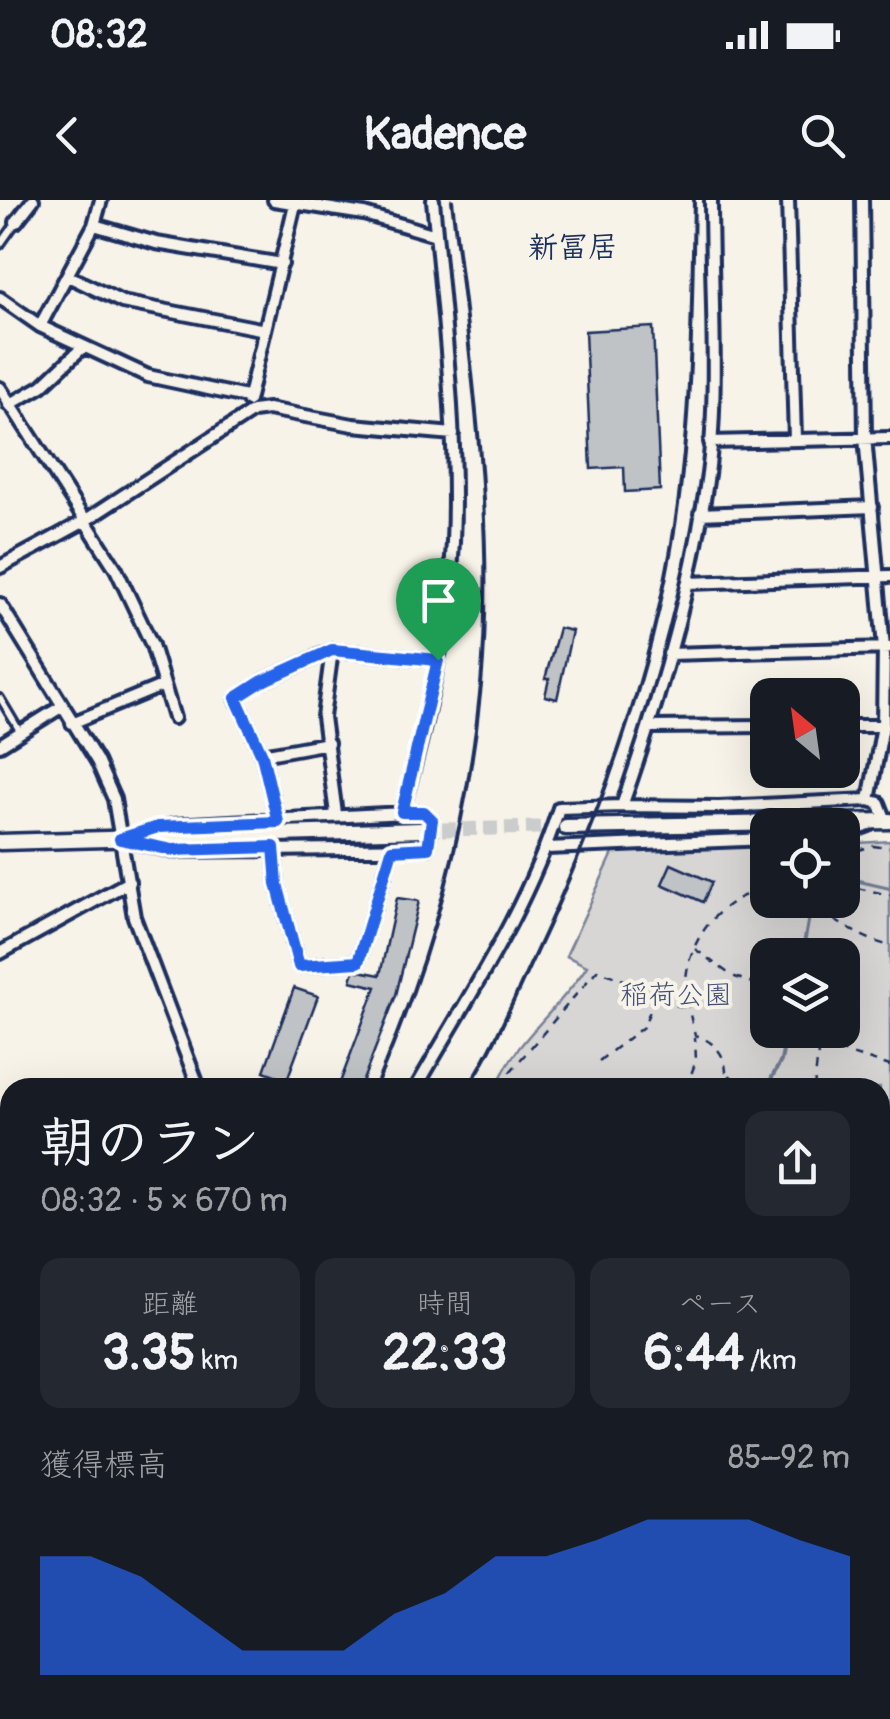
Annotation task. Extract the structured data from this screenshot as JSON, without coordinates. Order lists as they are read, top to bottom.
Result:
{
  "districts": ["新冨居"],
  "parks": ["稲荷公園"],
  "north": "top left",
  "page": {
    "status": "08:32",
    "header": "Kadence",
    "heading": ["朝のラン", "08:32 · 5 × 670 m"],
    "stats": [
      ["距離", "3.35 km"],
      ["時間", "22:33"],
      ["ペース", "6:44 /km"]
    ],
    "chart": ["獲得標高", "85–92 m"]
  }
}
